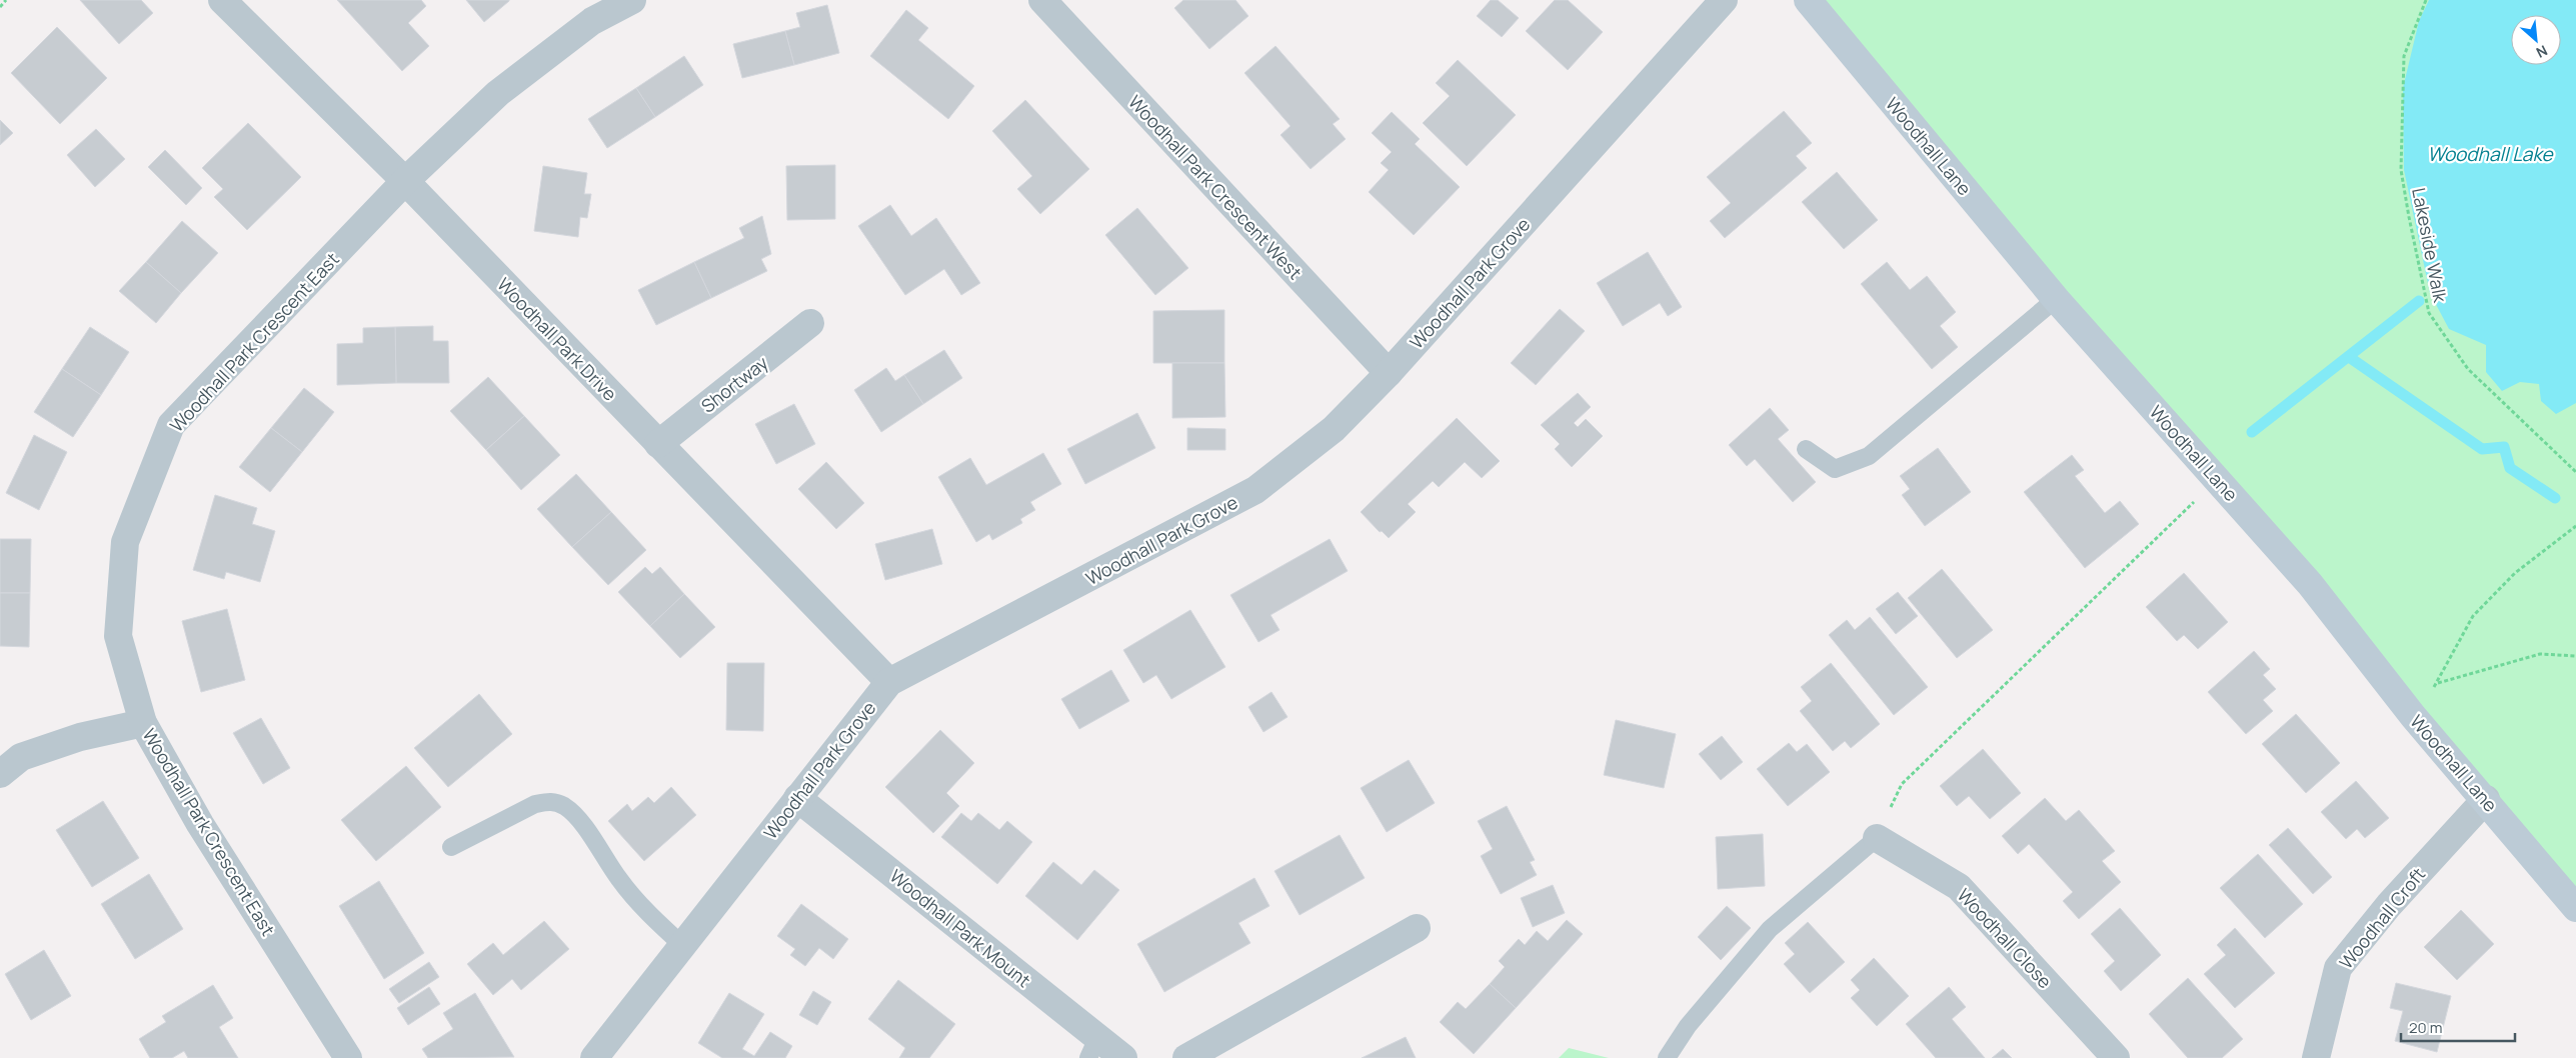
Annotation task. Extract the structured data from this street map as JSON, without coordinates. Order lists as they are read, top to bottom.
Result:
{
  "streets": {
    "street": [
      "Woodhall Lane",
      "Woodhall Park Crescent West",
      "Woodhall Park Grove",
      "Woodhall Park Drive",
      "Woodhall Park Crescent East",
      "Shortway",
      "Woodhall Croft",
      "Woodhall Park Mount",
      "Woodhall Close"
    ],
    "path": ["Lakeside Walk"]
  },
  "crossings": [
    ["Woodhall Lane", "Woodhall Croft"],
    ["Woodhall Park Crescent West", "Woodhall Park Grove"],
    ["Woodhall Park Grove", "Woodhall Park Drive"],
    ["Woodhall Park Grove", "Woodhall Park Mount"],
    ["Woodhall Park Drive", "Woodhall Park Crescent East"],
    ["Woodhall Park Drive", "Shortway"]
  ],
  "water": ["Woodhall Lake"],
  "scale_bar": "20 m",
  "north": "bottom right"
}
